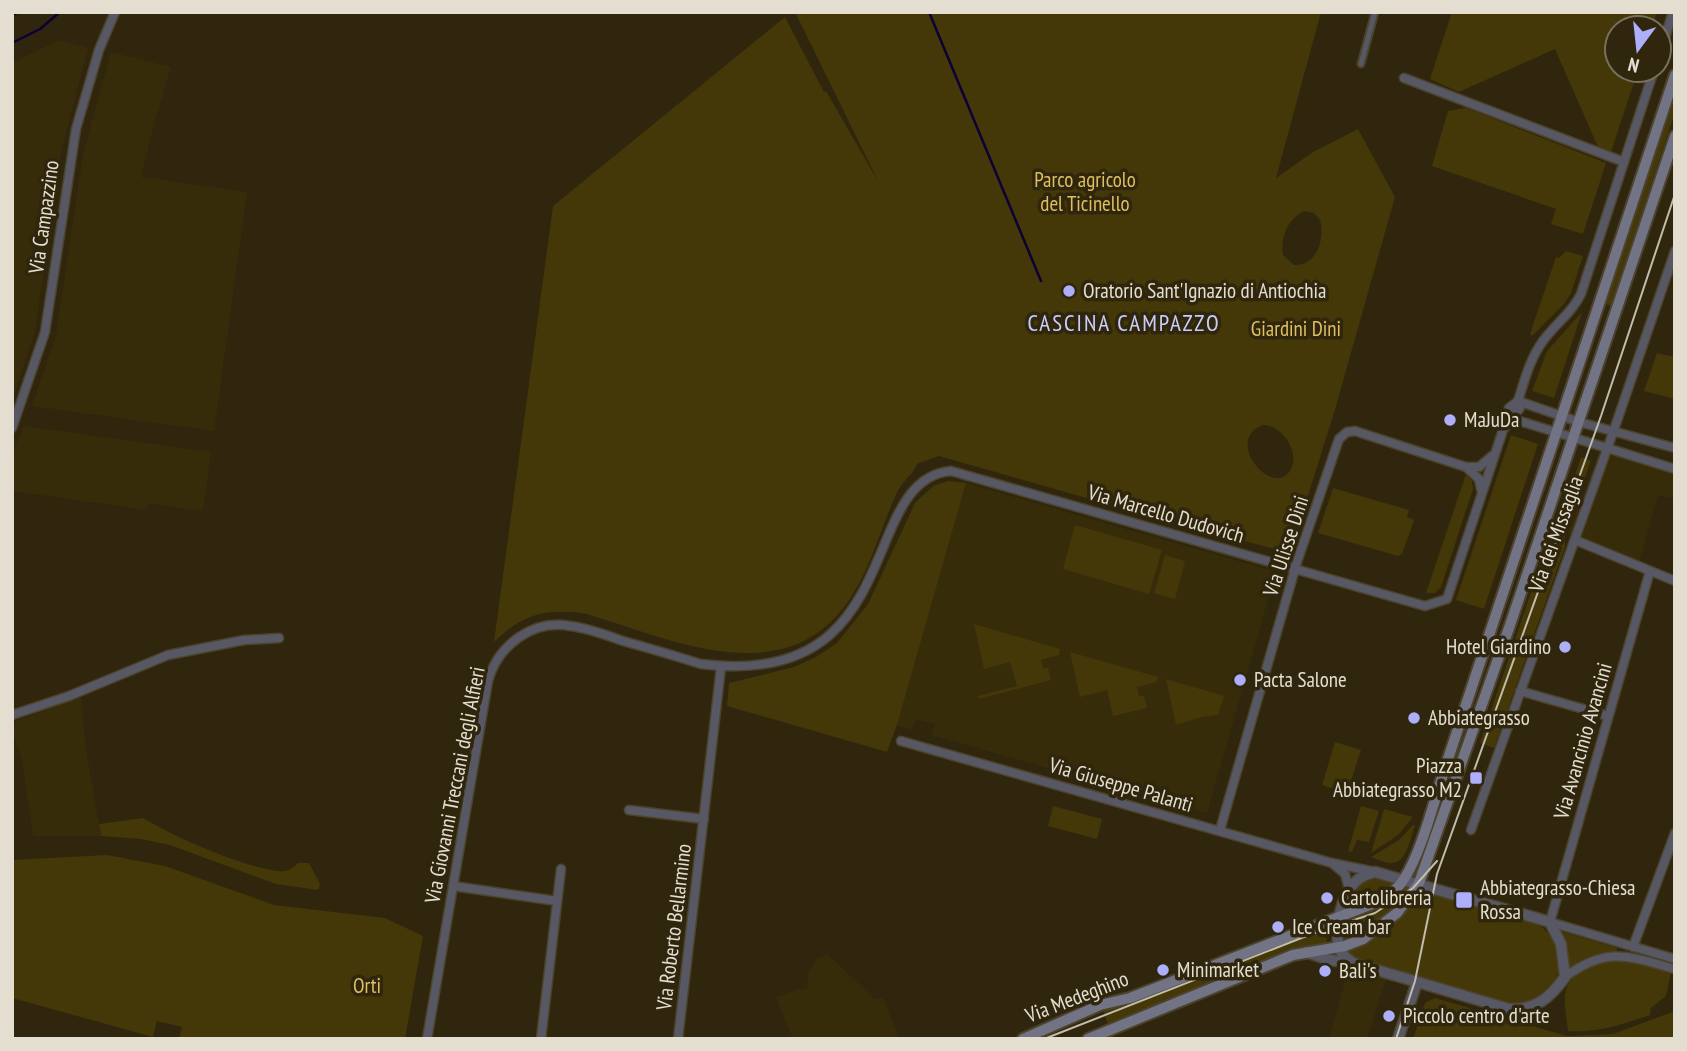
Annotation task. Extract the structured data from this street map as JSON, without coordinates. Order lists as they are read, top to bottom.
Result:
{
  "streets": {
    "main road": ["Via dei Missaglia", "Via Medeghino"],
    "street": [
      "Via Campazzino",
      "Via Marcello Dudovich",
      "Via Ulisse Dini",
      "Via Avancinio Avancini",
      "Via Giovanni Treccani degli Alfieri",
      "Via Giuseppe Palanti",
      "Via Roberto Bellarmino"
    ]
  },
  "crossings": [
    ["Via Marcello Dudovich", "Via Ulisse Dini"],
    ["Via Marcello Dudovich", "Via Giovanni Treccani degli Alfieri"],
    ["Via dei Missaglia", "Via Medeghino"],
    ["Via Ulisse Dini", "Via Giuseppe Palanti"],
    ["Via Giovanni Treccani degli Alfieri", "Via Roberto Bellarmino"]
  ],
  "districts": ["CASCINA CAMPAZZO"],
  "parks": ["Parco agricolo del Ticinello", "Giardini Dini", "Orti"],
  "places": {
    "other": [
      "Oratorio Sant'Ignazio di Antiochia",
      "MaJuDa",
      "Hotel Giardino",
      "Pacta Salone",
      "Abbiategrasso",
      "Cartolibreria",
      "Ice Cream bar",
      "Minimarket",
      "Bali's",
      "Piccolo centro d'arte"
    ],
    "transit": ["Piazza Abbiategrasso M2", "Abbiategrasso-Chiesa Rossa"]
  },
  "north": "bottom"
}
